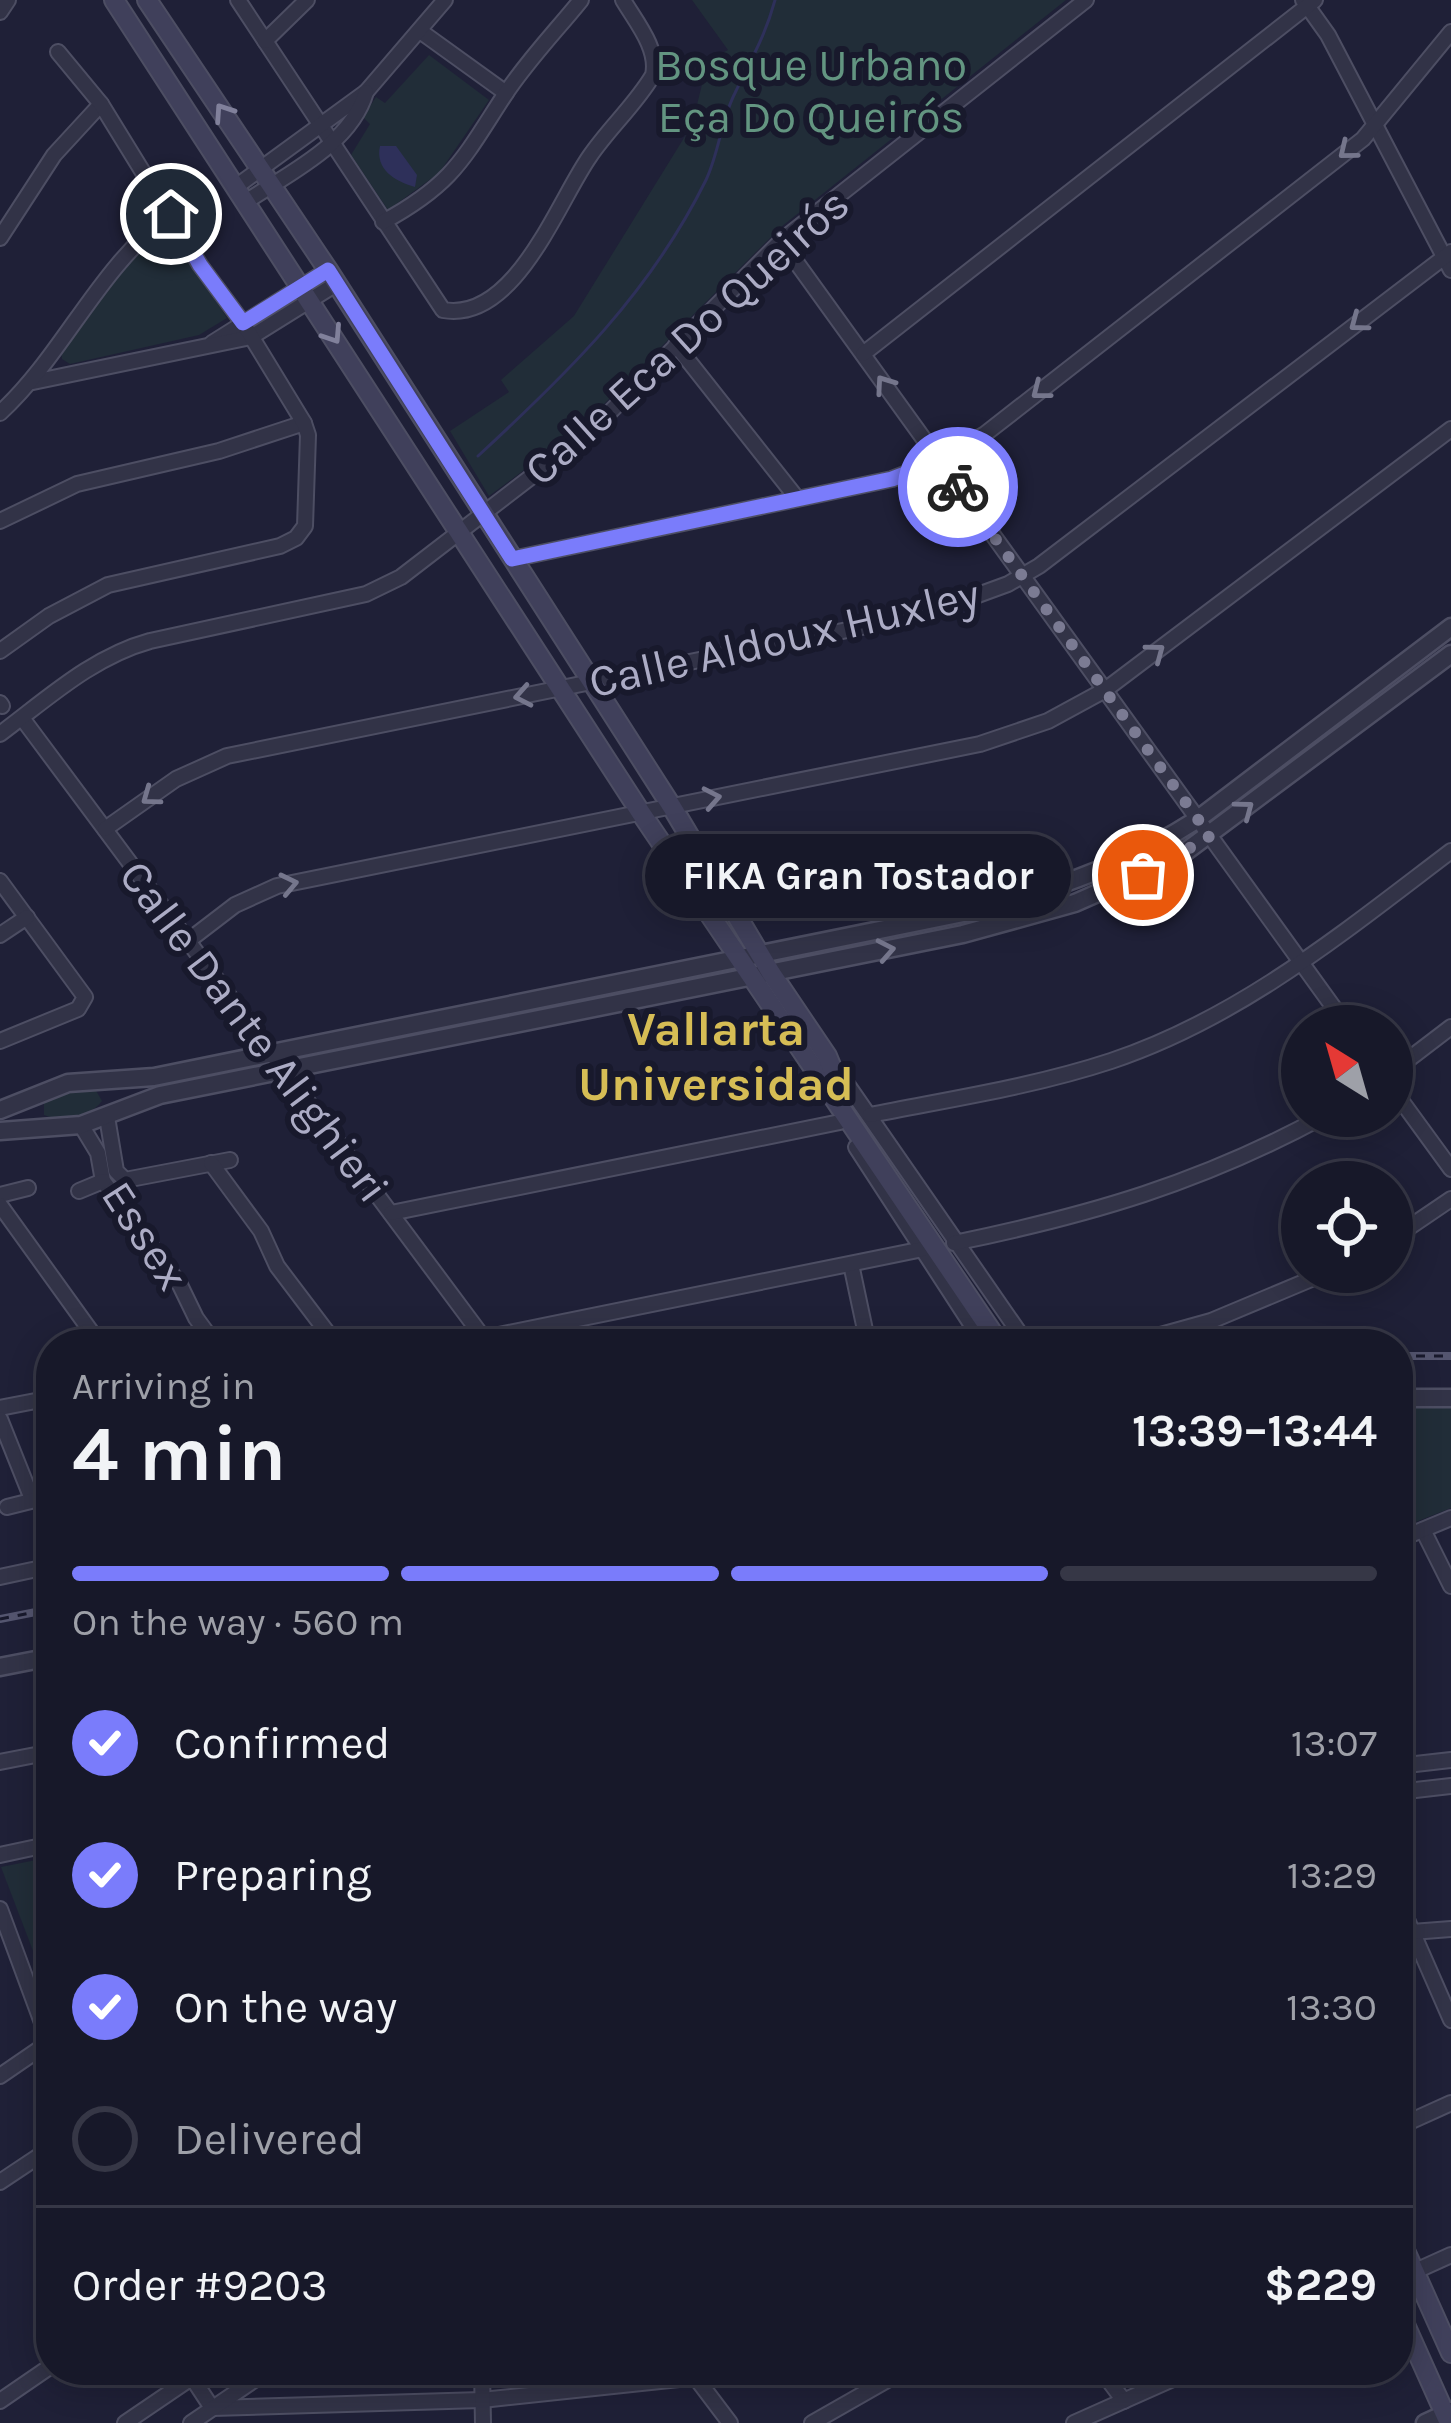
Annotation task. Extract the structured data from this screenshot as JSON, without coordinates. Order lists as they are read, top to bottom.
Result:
{
  "streets": {
    "street": [
      "Calle Eca Do Queirós",
      "Calle Aldoux Huxley",
      "Calle Dante Alighieri",
      "Essex"
    ]
  },
  "crossings": [
    ["Calle Eca Do Queirós", "Calle Dante Alighieri"],
    ["Calle Aldoux Huxley", "Calle Dante Alighieri"]
  ],
  "one_way": ["Calle Aldoux Huxley"],
  "districts": ["Vallarta Universidad"],
  "parks": ["Bosque Urbano Eça Do Queirós"],
  "places": ["FIKA Gran Tostador"],
  "north": "top left",
  "page": {
    "bubble": "FIKA Gran Tostador",
    "heading": ["4 min", "Arriving in", "13:39–13:44"],
    "panel": ["Order #9203", "$229"],
    "bar": "On the way · 560 m",
    "list": [
      ["Confirmed", "13:07"],
      ["Preparing", "13:29"],
      ["On the way", "13:30"],
      "Delivered"
    ]
  }
}
